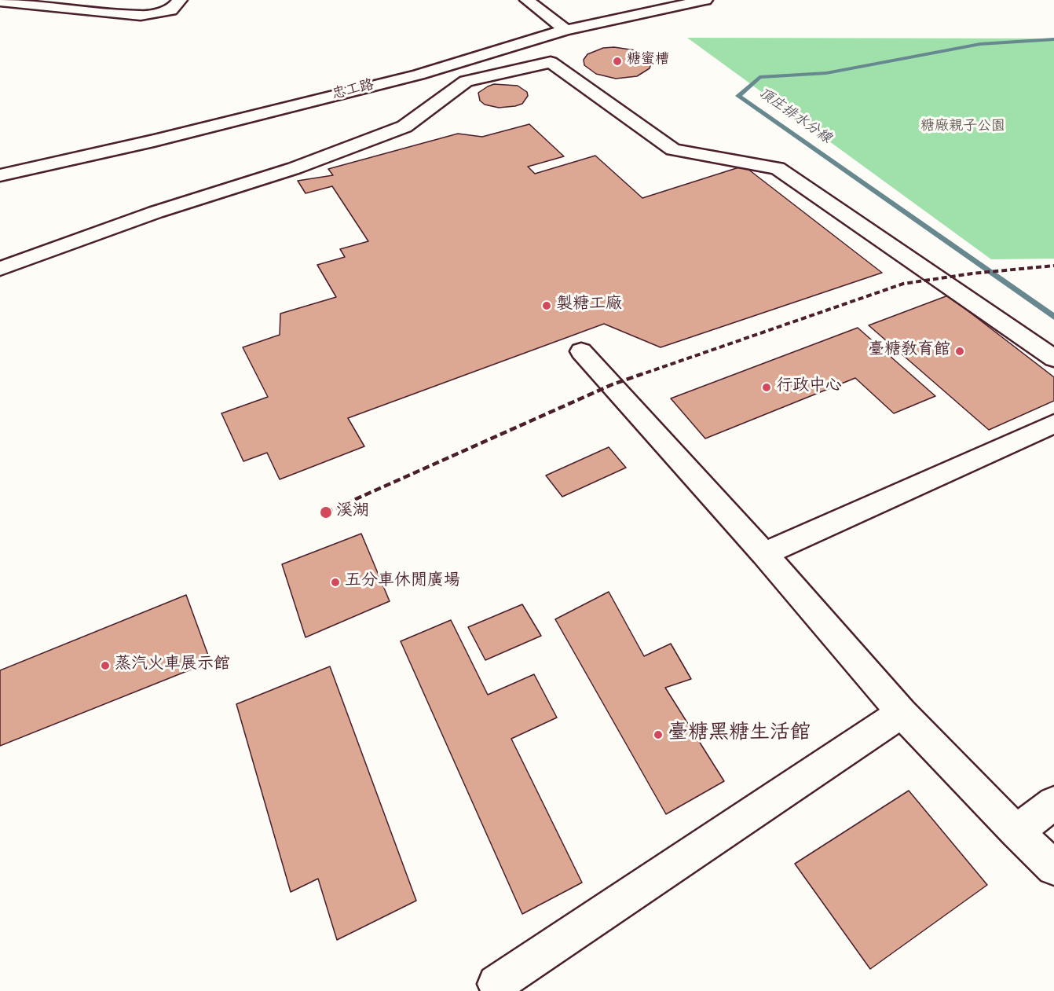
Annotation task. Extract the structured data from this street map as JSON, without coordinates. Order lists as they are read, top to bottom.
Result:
{
  "streets": {
    "street": ["忠工路"]
  },
  "water": ["頂庄排水分線"],
  "parks": ["糖廠親子公園"],
  "places": [
    "糖蜜槽",
    "製糖工廠",
    "臺糖教育館",
    "行政中心",
    "溪湖",
    "五分車休閒廣場",
    "蒸汽火車展示館",
    "臺糖黑糖生活館"
  ]
}
